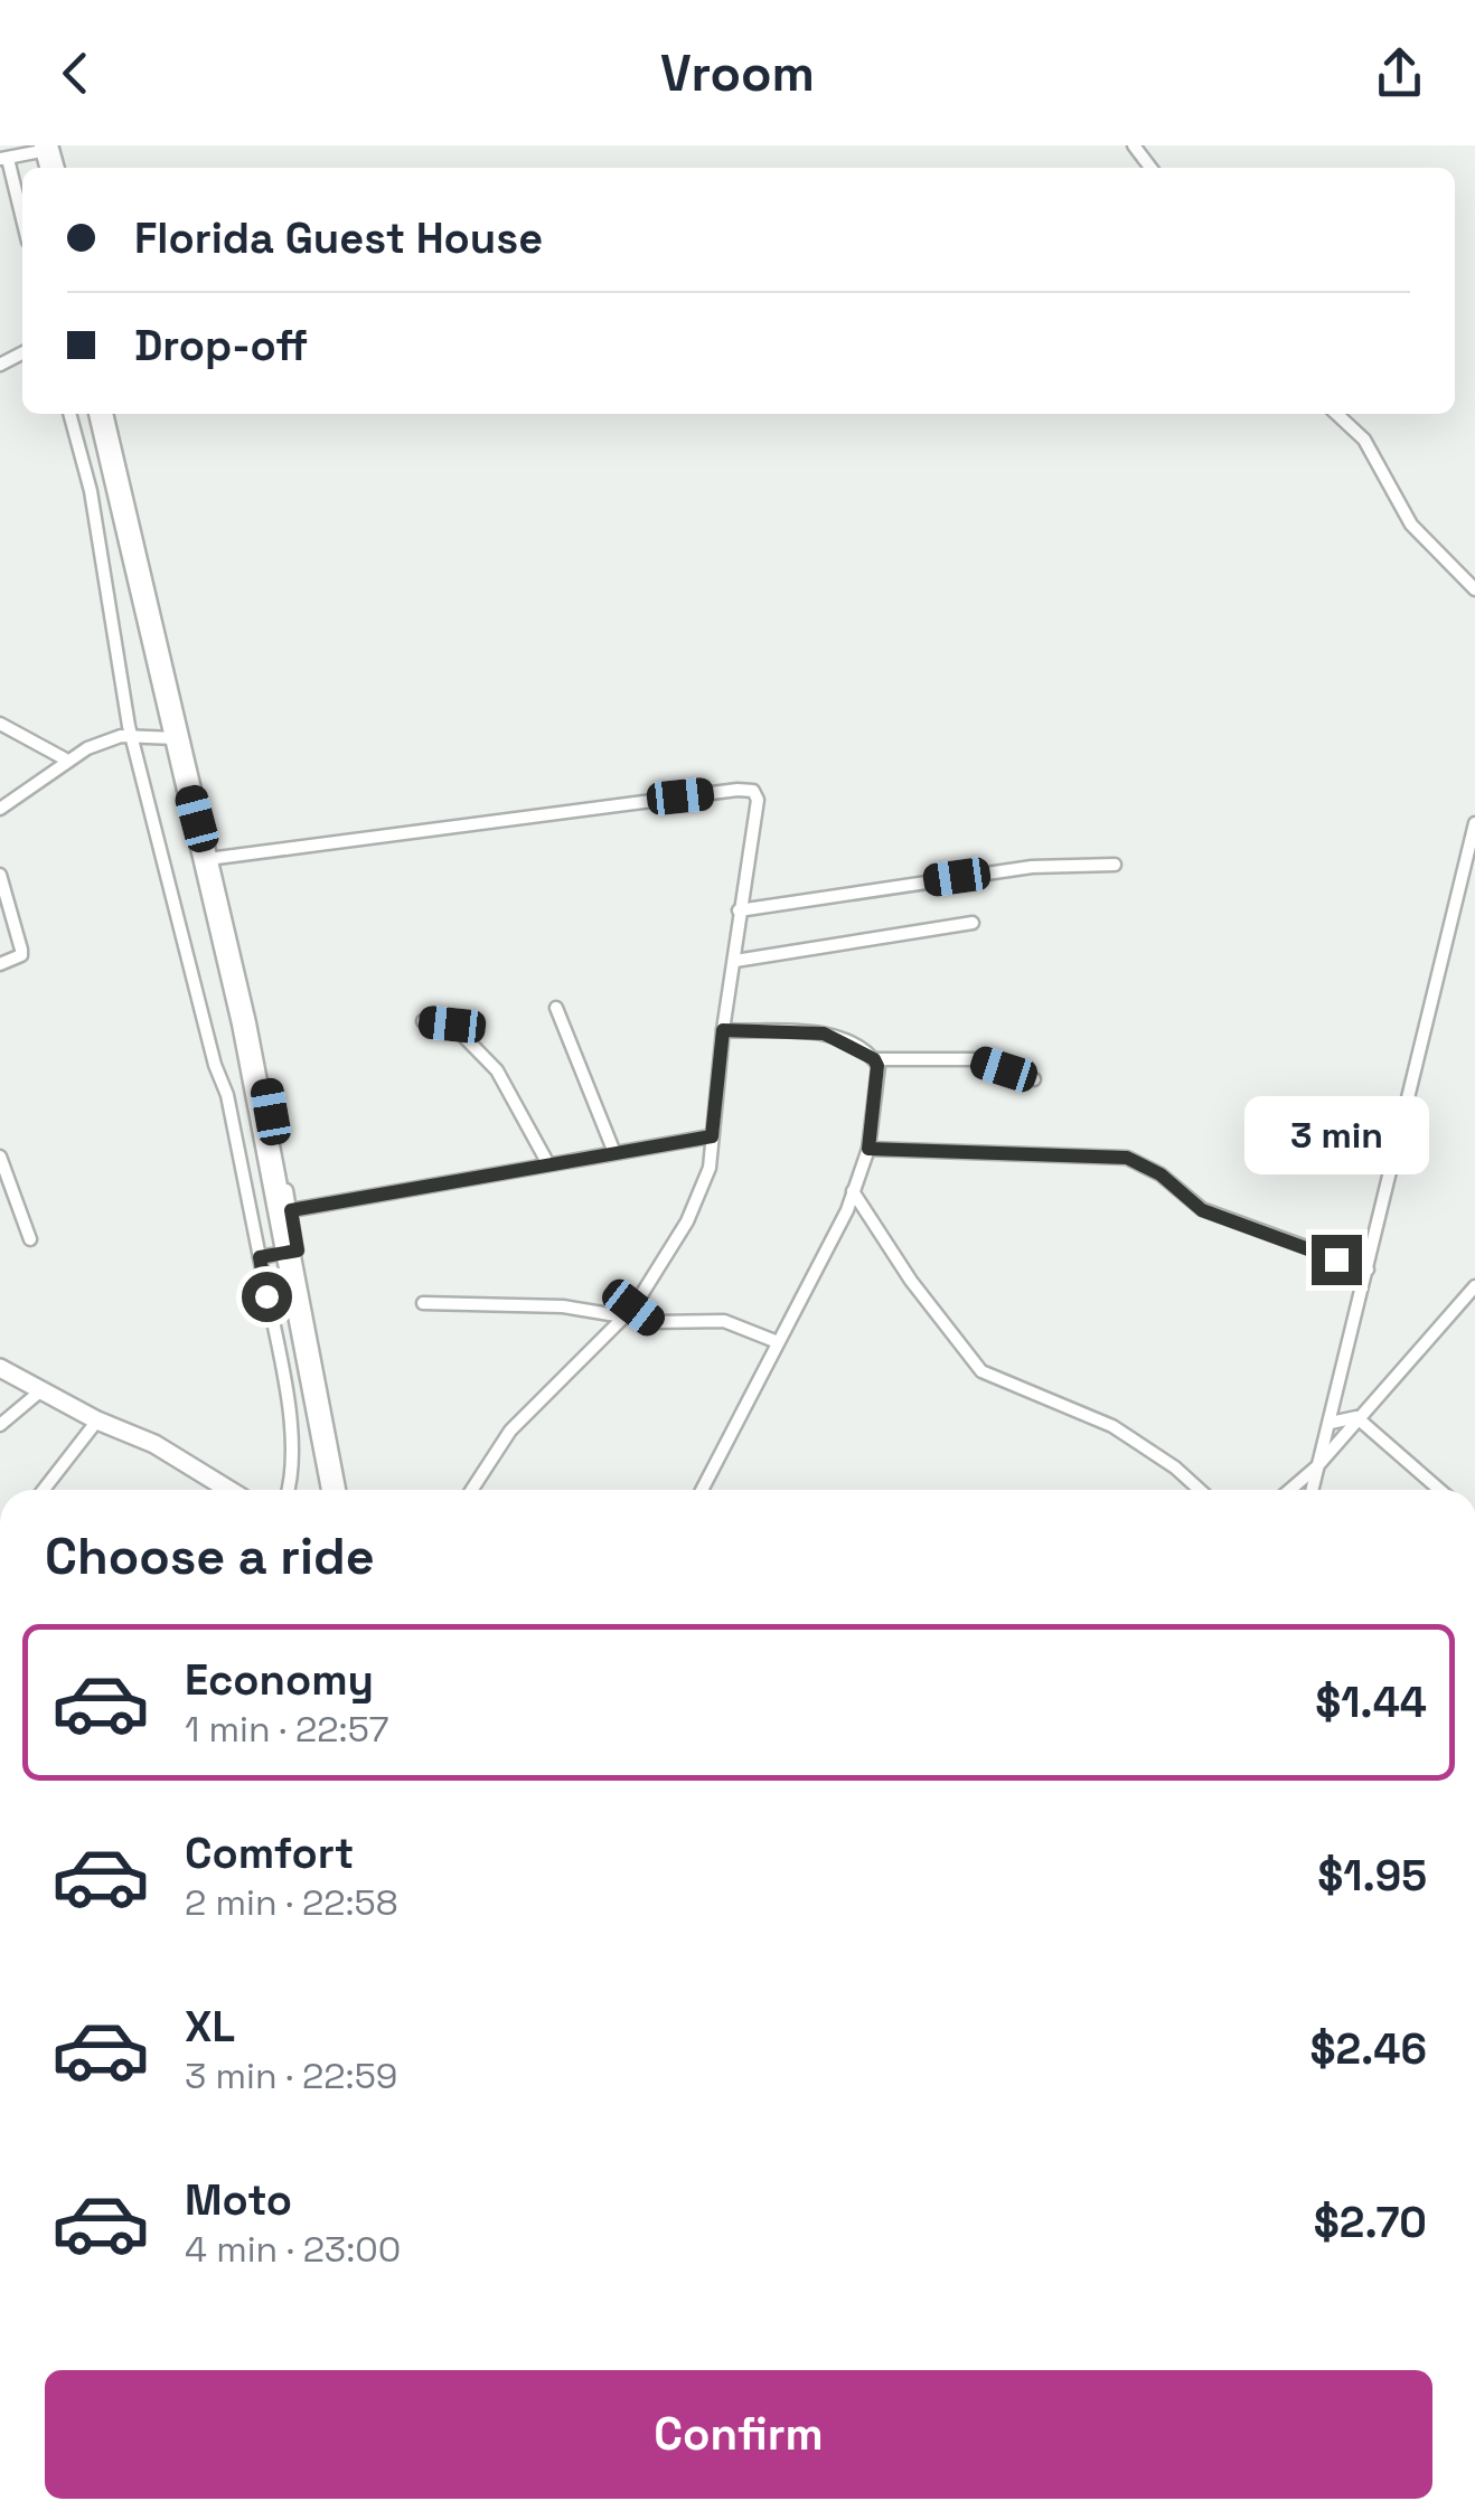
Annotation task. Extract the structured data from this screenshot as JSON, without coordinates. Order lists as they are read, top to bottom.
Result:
{
  "page": {
    "header": "Vroom",
    "banner": ["Florida Guest House", "Drop-off"],
    "bubble": "3 min",
    "heading": "Choose a ride",
    "list": [
      {
        "name": "Economy",
        "note": "1 min · 22:57",
        "value": "$1.44"
      },
      {
        "name": "Comfort",
        "note": "2 min · 22:58",
        "value": "$1.95"
      },
      {
        "name": "XL",
        "note": "3 min · 22:59",
        "value": "$2.46"
      },
      {
        "name": "Moto",
        "note": "4 min · 23:00",
        "value": "$2.70"
      }
    ],
    "buttons": "Confirm"
  }
}
